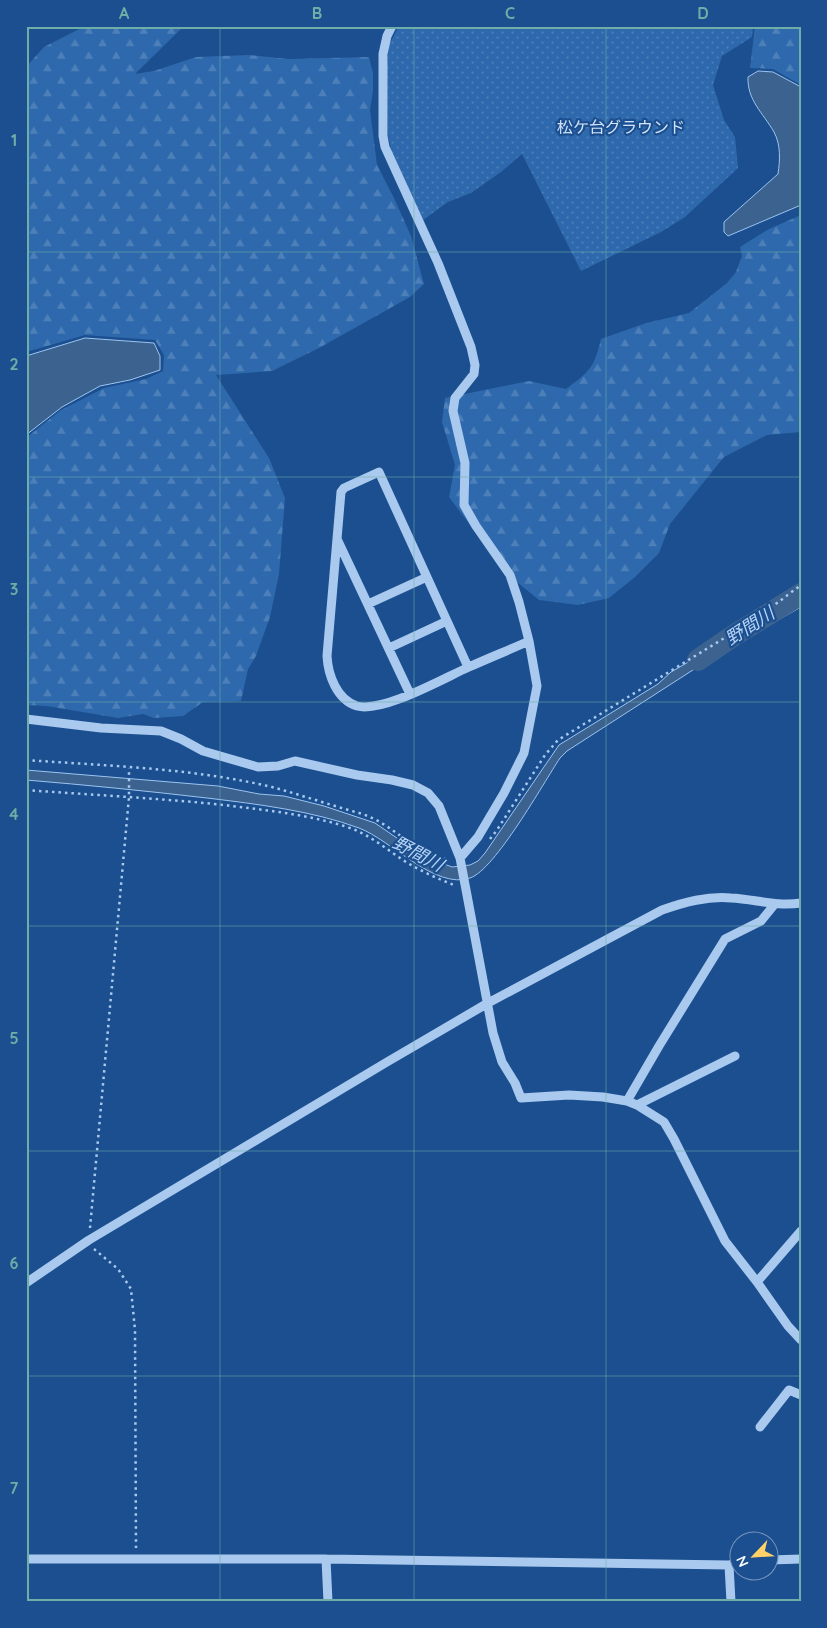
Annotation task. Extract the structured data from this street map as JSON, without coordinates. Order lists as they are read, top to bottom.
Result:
{
  "water": ["野間川"],
  "parks": ["松ケ台グラウンド"],
  "north": "bottom left",
  "grid": {
    "columns": [
      "A",
      "B",
      "C",
      "D"
    ],
    "rows": [
      "1",
      "2",
      "3",
      "4",
      "5",
      "6",
      "7"
    ]
  }
}
